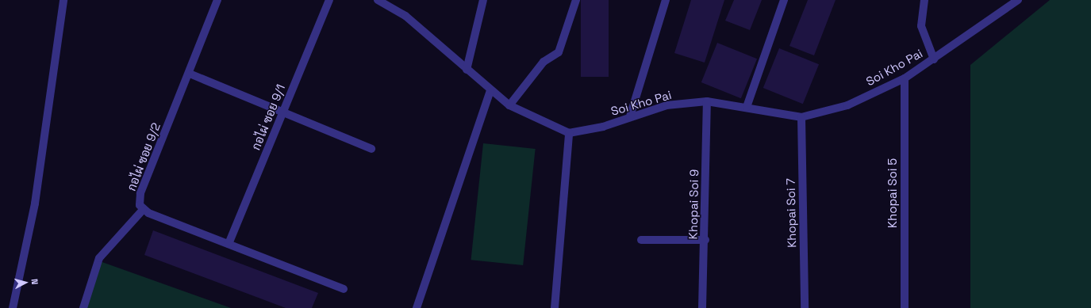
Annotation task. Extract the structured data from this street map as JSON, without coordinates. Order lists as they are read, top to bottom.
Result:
{
  "streets": {
    "street": [
      "Soi Kho Pai",
      "กอไผ่ ซอย 9/1",
      "กอไผ่ ซอย 9/2",
      "Khopai Soi 5",
      "Khopai Soi 9",
      "Khopai Soi 7"
    ]
  },
  "crossings": [
    ["Soi Kho Pai", "Khopai Soi 5"],
    ["Soi Kho Pai", "Khopai Soi 9"],
    ["Soi Kho Pai", "Khopai Soi 7"],
    ["กอไผ่ ซอย 9/1", "กอไผ่ ซอย 9/2"]
  ],
  "north": "right"
}
